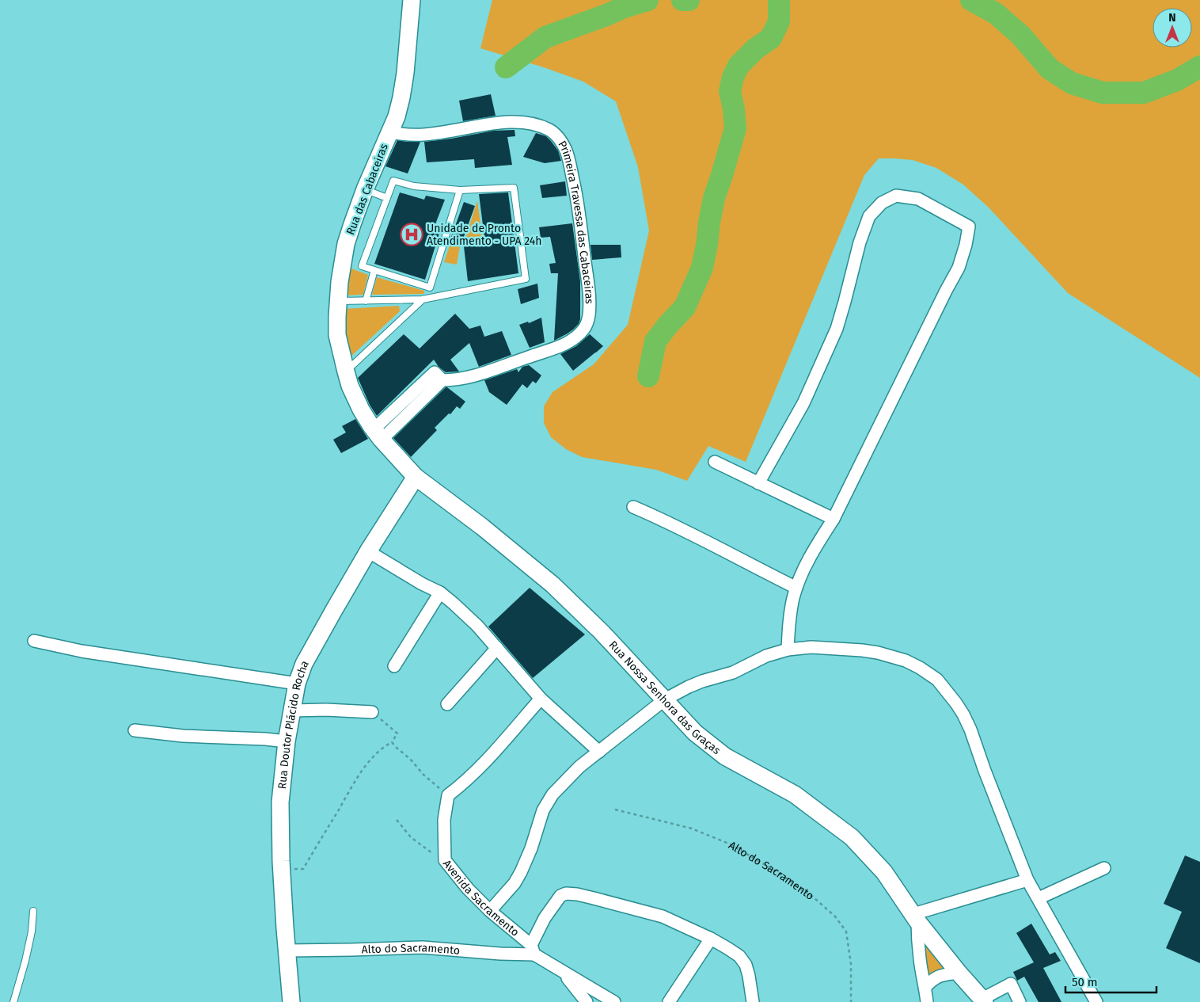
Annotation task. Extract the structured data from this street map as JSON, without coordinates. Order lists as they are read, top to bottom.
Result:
{
  "streets": {
    "street": [
      "Rua das Cabaceiras",
      "Primeira Travessa das Cabaceiras",
      "Rua Nossa Senhora das Graças",
      "Rua Doutor Plácido Rocha",
      "Alto do Sacramento",
      "Avenida Sacramento"
    ]
  },
  "crossings": [
    ["Rua das Cabaceiras", "Primeira Travessa das Cabaceiras"],
    ["Rua das Cabaceiras", "Rua Nossa Senhora das Graças"],
    ["Rua das Cabaceiras", "Rua Doutor Plácido Rocha"],
    ["Rua Nossa Senhora das Graças", "Rua Doutor Plácido Rocha"],
    ["Rua Doutor Plácido Rocha", "Alto do Sacramento"],
    ["Alto do Sacramento", "Avenida Sacramento"]
  ],
  "places": {
    "hospital": ["Unidade de Pronto Atendimento - UPA 24h"]
  },
  "scale_bar": "50 m",
  "north": "top"
}
